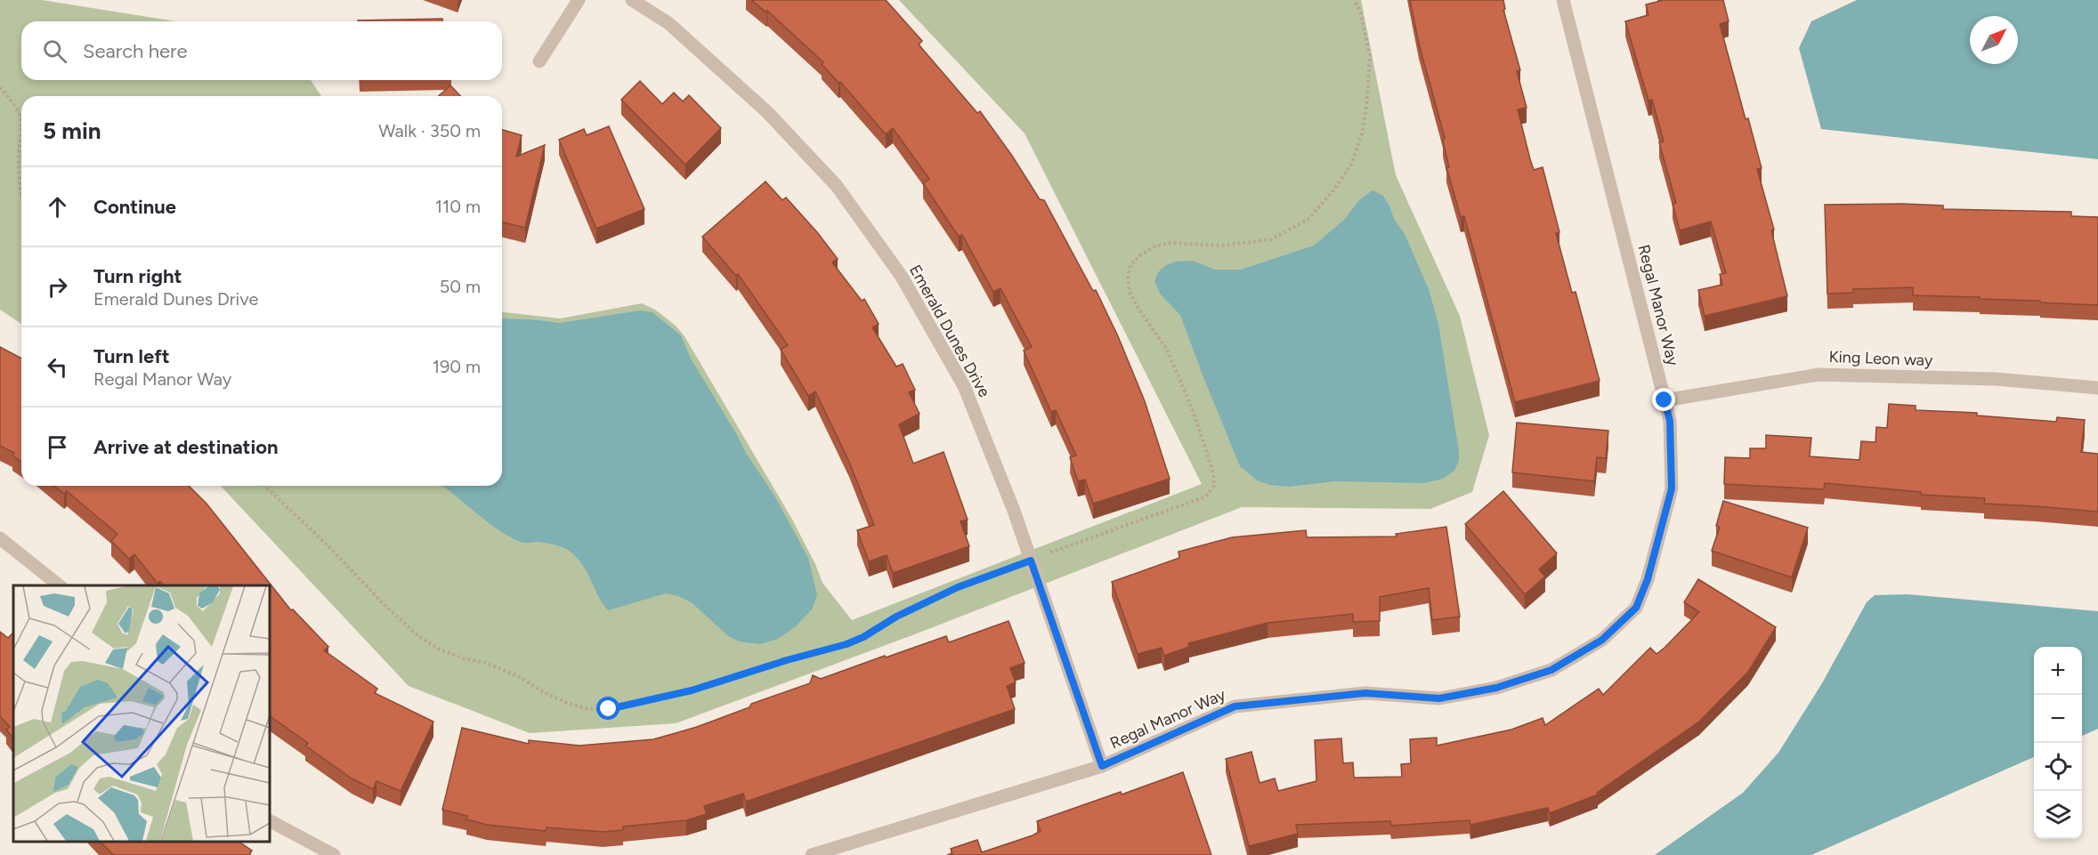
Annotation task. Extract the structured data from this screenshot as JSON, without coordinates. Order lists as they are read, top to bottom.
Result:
{
  "streets": {
    "street": ["Regal Manor Way", "Emerald Dunes Drive", "King Leon way"]
  },
  "crossings": [
    ["Regal Manor Way", "Emerald Dunes Drive"],
    ["Regal Manor Way", "King Leon way"]
  ],
  "north": "top right",
  "page": {
    "search": "Search here",
    "heading": ["5 min", "Walk · 350 m"],
    "list": [
      ["Continue", "110 m"],
      ["Turn right", "Emerald Dunes Drive", "50 m"],
      ["Turn left", "Regal Manor Way", "190 m"],
      "Arrive at destination"
    ],
    "map_buttons": ["+", "−"]
  }
}
